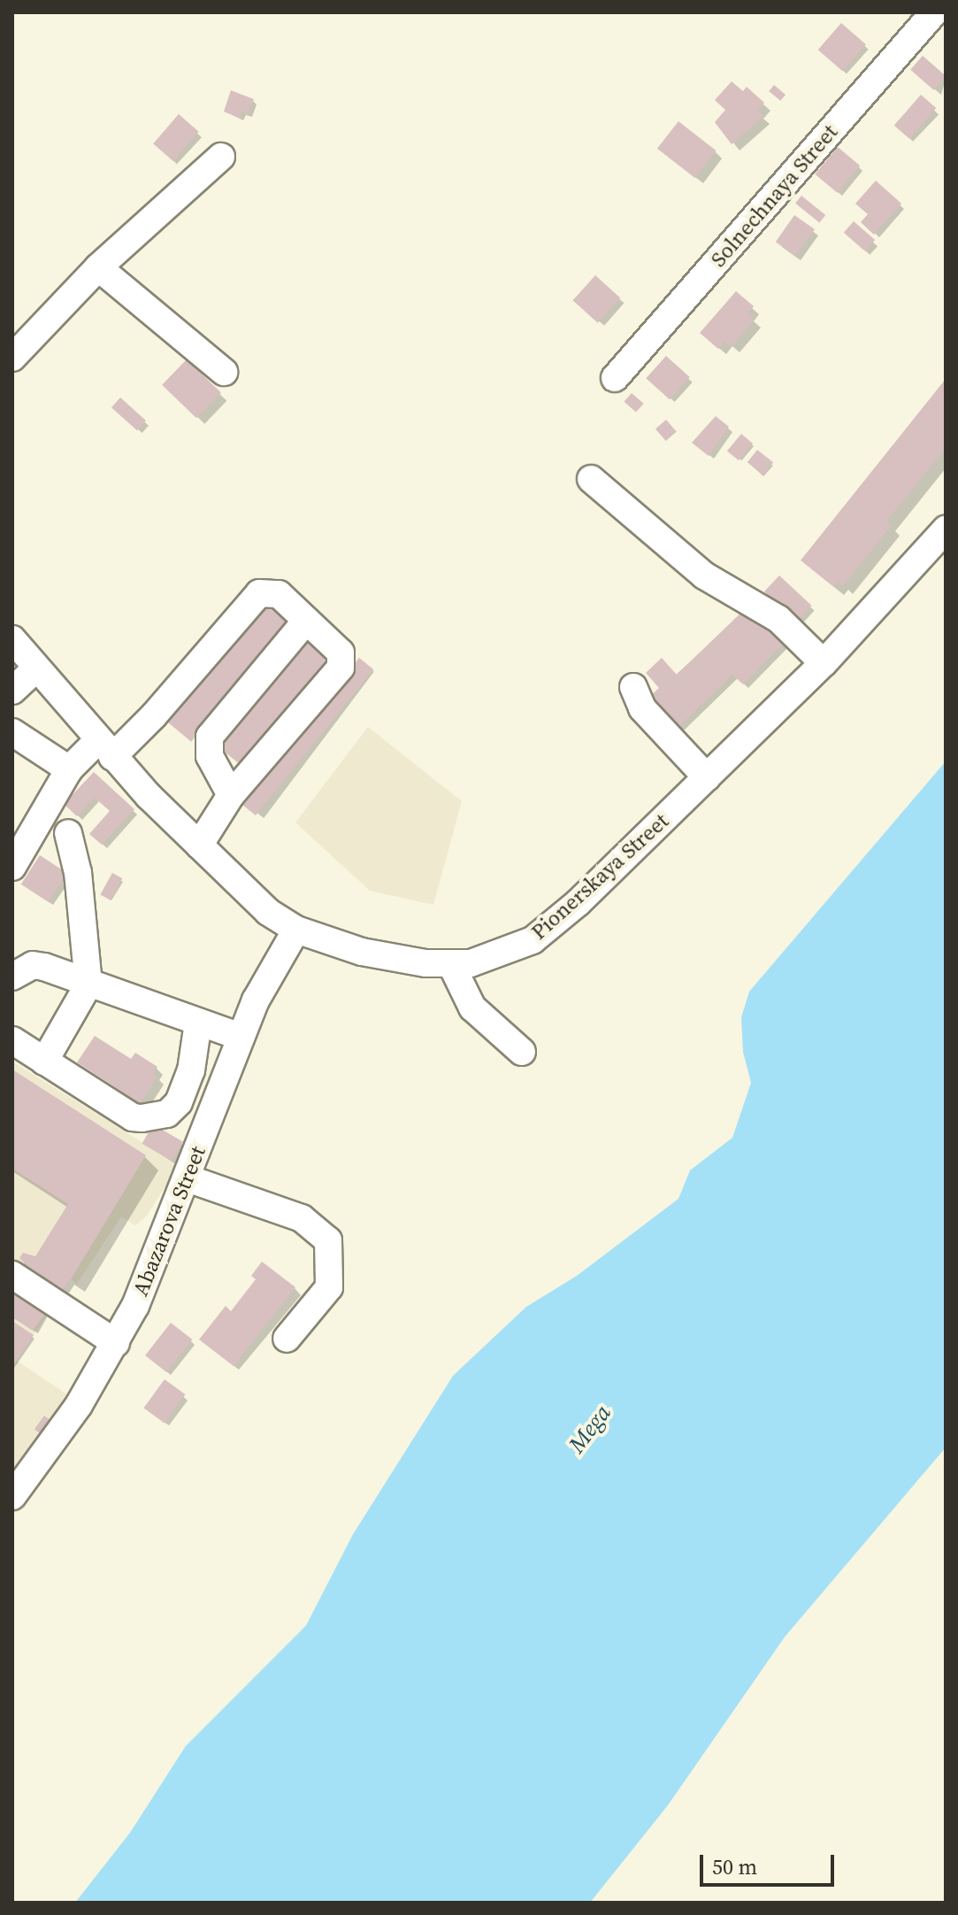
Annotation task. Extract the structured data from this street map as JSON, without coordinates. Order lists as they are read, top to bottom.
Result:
{
  "streets": {
    "street": ["Solnechnaya Street", "Pionerskaya Street", "Abazarova Street"]
  },
  "crossings": [
    ["Pionerskaya Street", "Abazarova Street"]
  ],
  "water": ["Mega"],
  "scale_bar": "50 m"
}
